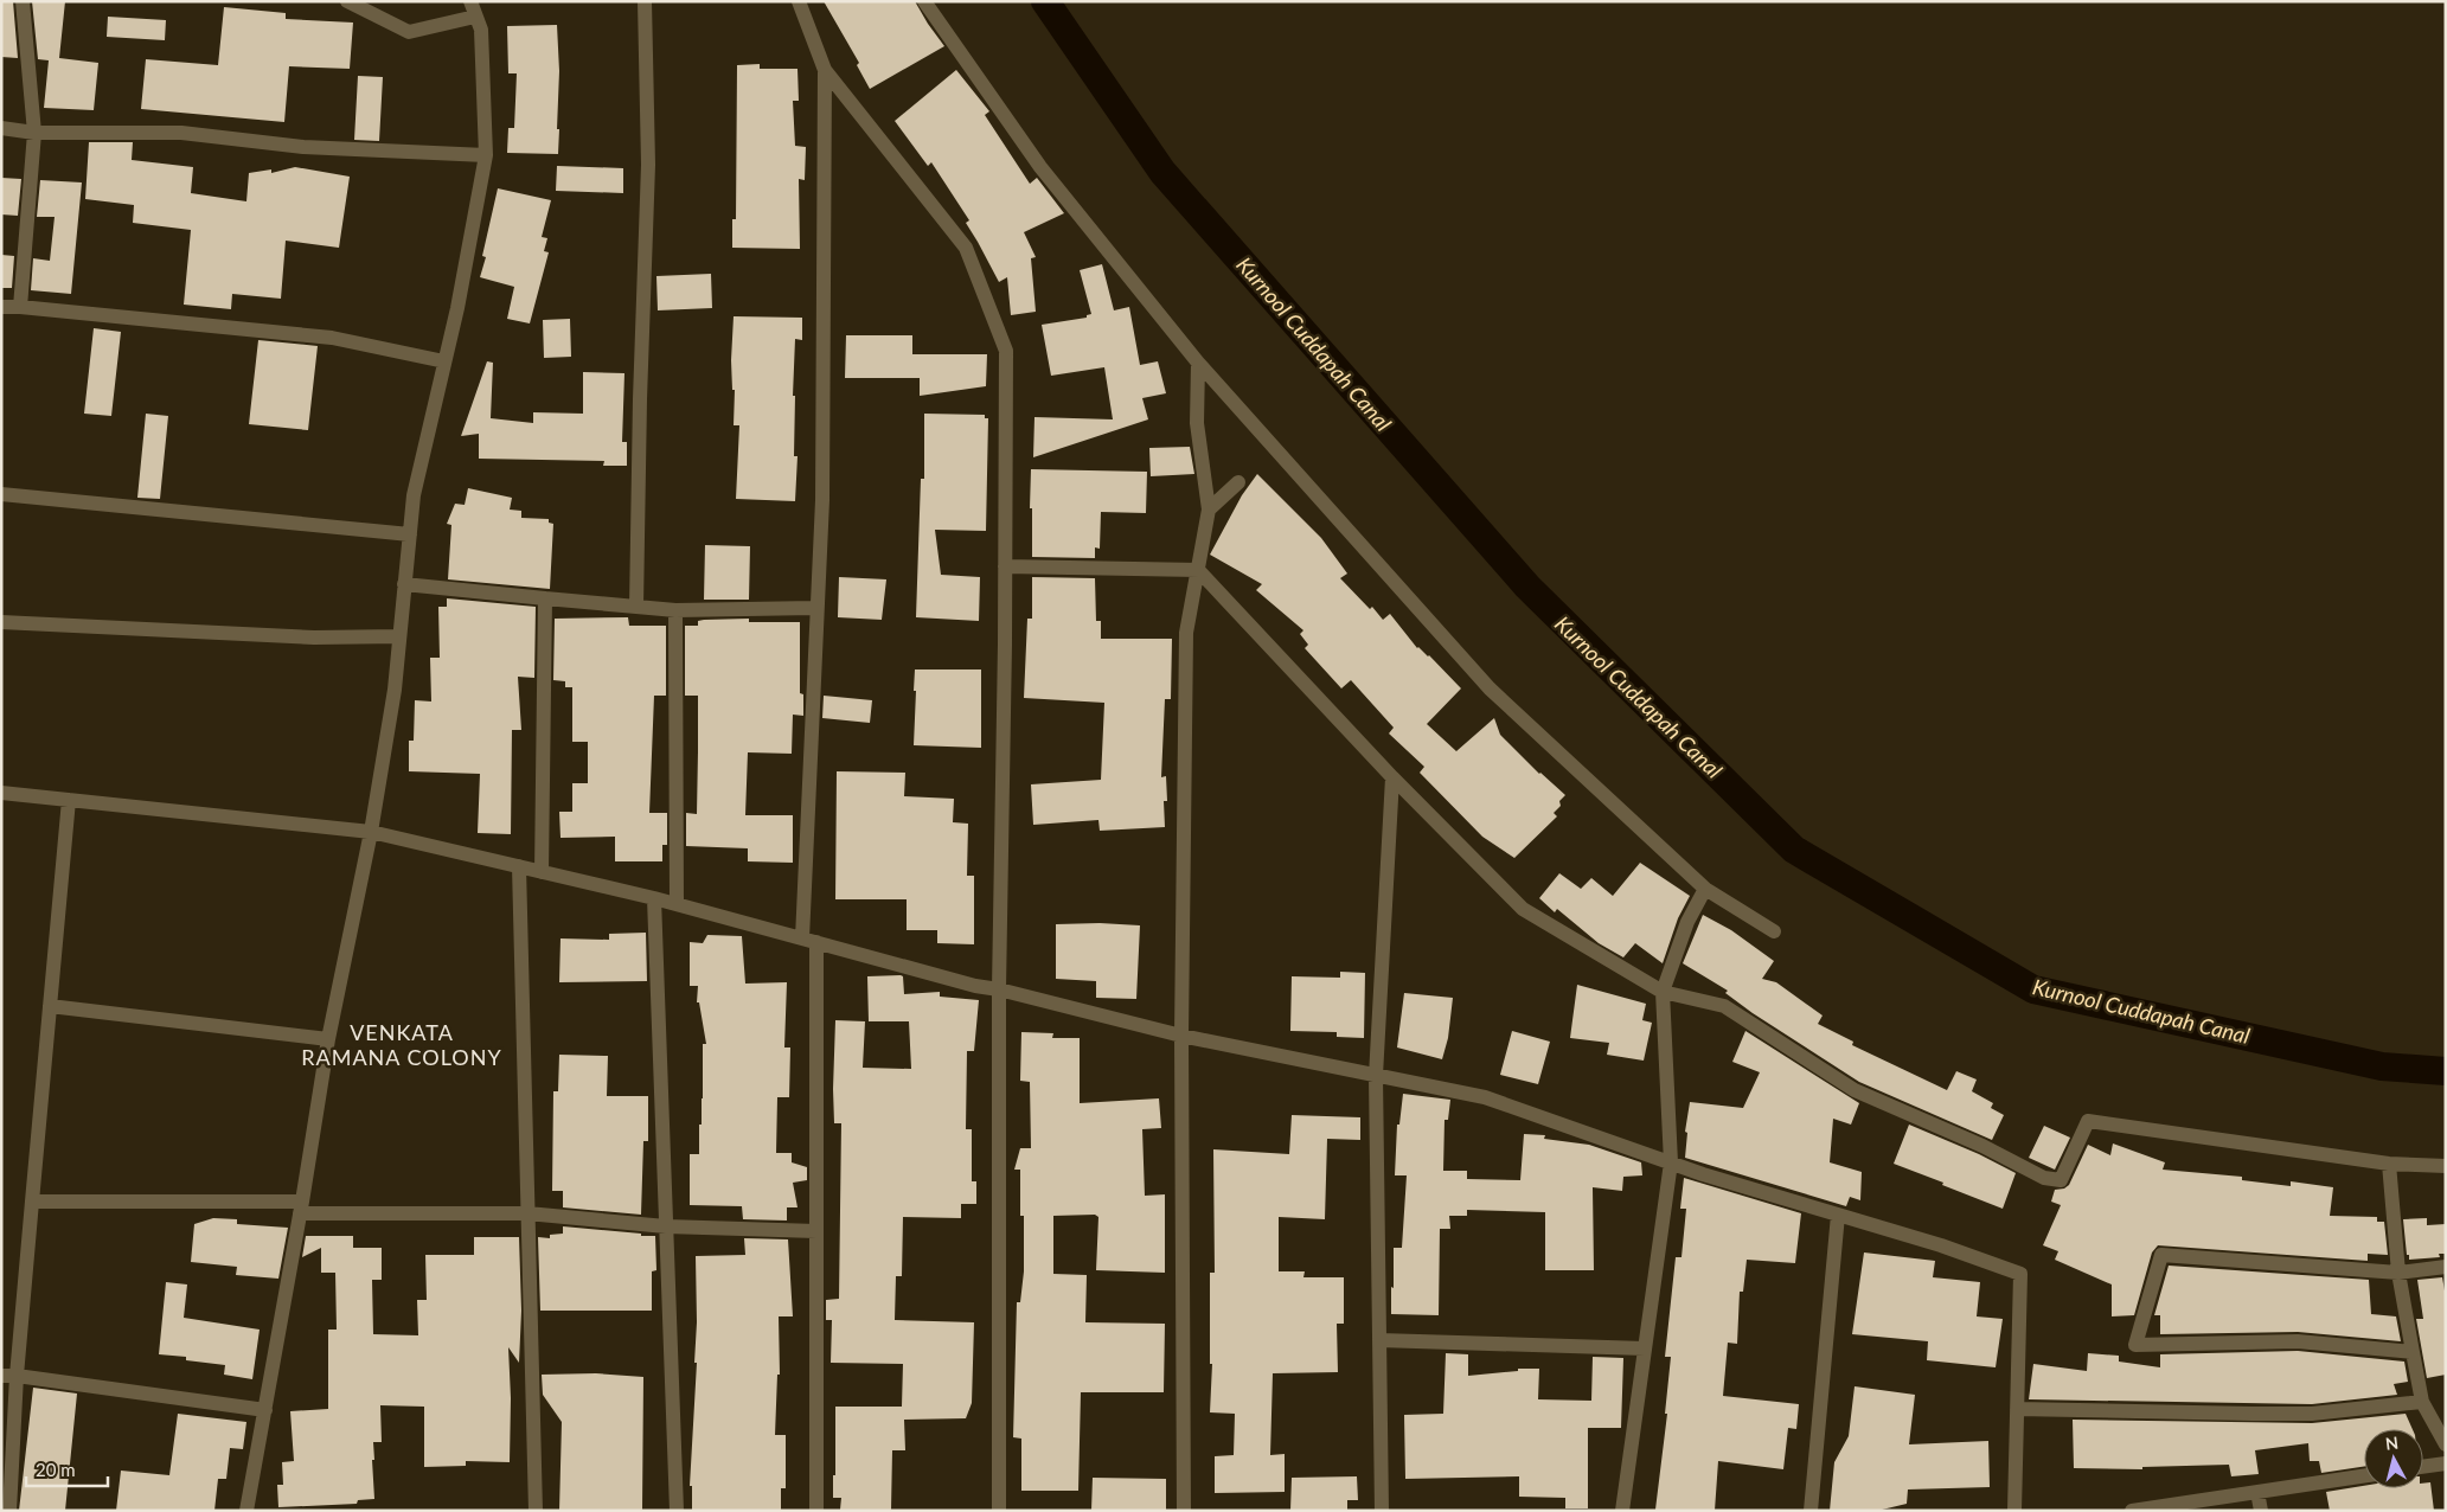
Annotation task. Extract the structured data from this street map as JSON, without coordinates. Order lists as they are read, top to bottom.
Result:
{
  "districts": ["VENKATA RAMANA COLONY"],
  "water": ["Kurnool Cuddapah Canal"],
  "scale_bar": "20 m",
  "north": "top"
}
